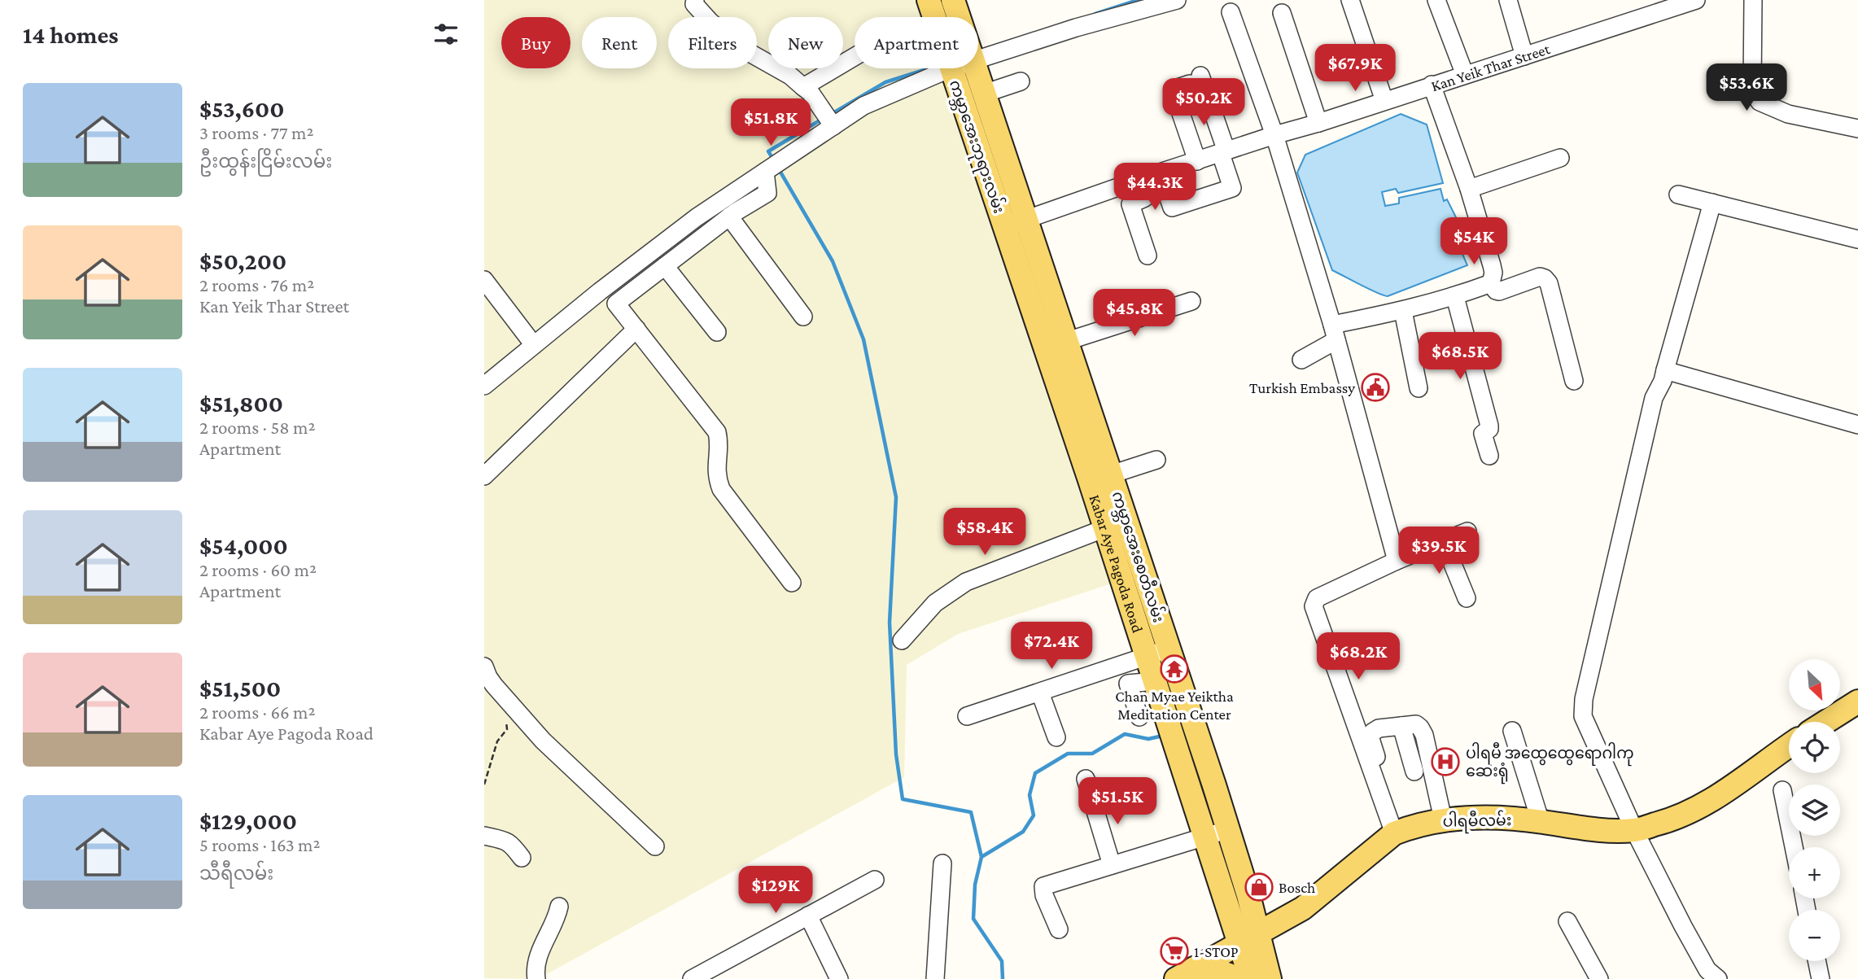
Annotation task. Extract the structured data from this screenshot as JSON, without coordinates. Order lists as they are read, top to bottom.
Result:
{
  "streets": {
    "main road": [
      "ကမ္ဘာအေးဘုရားလမ်း",
      "ကမ္ဘာအေးစေတီလမ်း",
      "Kabar Aye Pagoda Road",
      "ပါရမီလမ်း"
    ],
    "street": ["Kan Yeik Thar Street"]
  },
  "crossings": [
    ["Kan Yeik Thar Street", "ကမ္ဘာအေးဘုရားလမ်း"],
    ["Kan Yeik Thar Street", "ကမ္ဘာအေးစေတီလမ်း"],
    ["Kan Yeik Thar Street", "Kabar Aye Pagoda Road"],
    ["ကမ္ဘာအေးဘုရားလမ်း", "ကမ္ဘာအေးစေတီလမ်း"],
    ["ကမ္ဘာအေးဘုရားလမ်း", "Kabar Aye Pagoda Road"],
    ["ကမ္ဘာအေးစေတီလမ်း", "Kabar Aye Pagoda Road"]
  ],
  "places": {
    "public building": ["Turkish Embassy"],
    "temple": ["Chan Myae Yeiktha Meditation Center"],
    "hospital": ["ပါရမီ အထွေထွေရောဂါကု ဆေးရုံ"],
    "shop": ["Bosch"],
    "supermarket": ["1-STOP"]
  },
  "north": "bottom right",
  "page": {
    "heading": "14 homes",
    "chip": [
      "Buy",
      "Rent",
      "Filters",
      "New",
      "Apartment"
    ],
    "price": [
      "$67.9K",
      "$53.6K",
      "$50.2K",
      "$51.8K",
      "$44.3K",
      "$54K",
      "$45.8K",
      "$68.5K",
      "$58.4K",
      "$39.5K",
      "$72.4K",
      "$68.2K",
      "$51.5K",
      "$129K"
    ],
    "list": [
      {
        "name": "$53,600",
        "note": "3 rooms · 77 m² · ဦးထွန်းငြိမ်းလမ်း"
      },
      {
        "name": "$50,200",
        "note": "2 rooms · 76 m² · Kan Yeik Thar Street"
      },
      {
        "name": "$51,800",
        "note": "2 rooms · 58 m² · Apartment"
      },
      {
        "name": "$54,000",
        "note": "2 rooms · 60 m² · Apartment"
      },
      {
        "name": "$51,500",
        "note": "2 rooms · 66 m² · Kabar Aye Pagoda Road"
      },
      {
        "name": "$129,000",
        "note": "5 rooms · 163 m² · သီရီလမ်း"
      }
    ],
    "map_buttons": ["+", "−"]
  }
}
